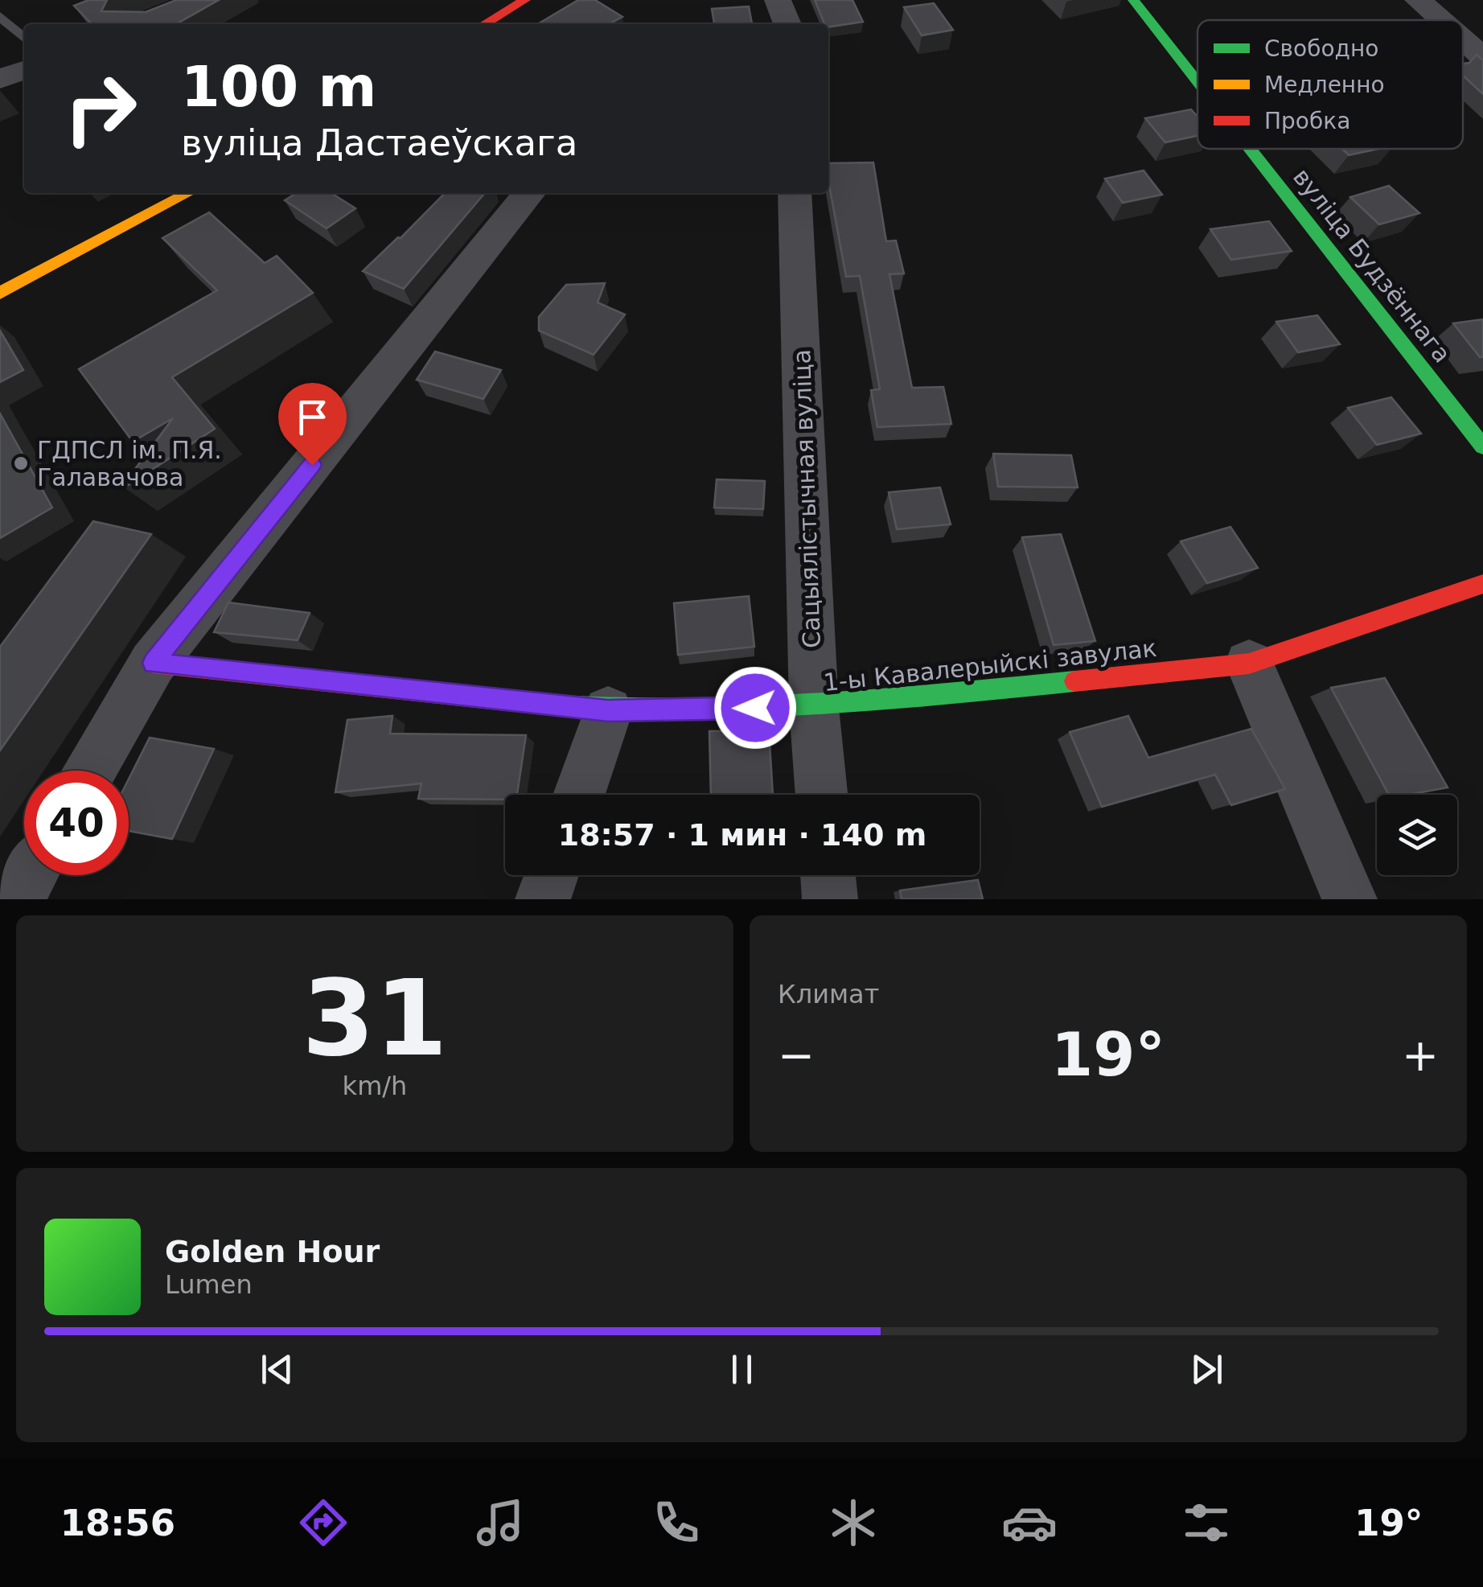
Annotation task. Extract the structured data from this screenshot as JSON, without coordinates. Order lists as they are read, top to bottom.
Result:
{
  "streets": {
    "street": ["вуліца Будзённага", "Сацыялістычная вуліца", "1-ы Кавалерыйскі завулак"]
  },
  "crossings": [
    ["Сацыялістычная вуліца", "1-ы Кавалерыйскі завулак"]
  ],
  "places": ["ГДПСЛ ім. П.Я. Галавачова"],
  "legend": ["Свободно", "Медленно", "Пробка"],
  "page": {
    "turn": ["100 m", "вуліца Дастаеўскага"],
    "limit": "40",
    "trip": "18:57 · 1 мин · 140 m",
    "tile": [
      ["31", "km/h"],
      "Климат"
    ],
    "heat": ["−", "19°", "+"],
    "song": ["Golden Hour", "Lumen"],
    "tabs": ["18:56", "19°"]
  }
}
